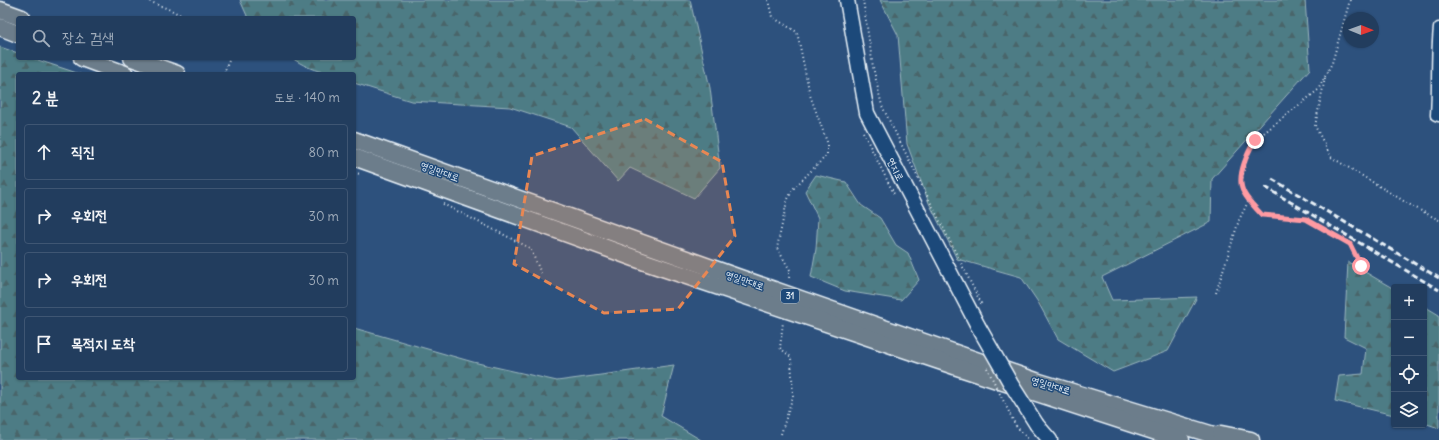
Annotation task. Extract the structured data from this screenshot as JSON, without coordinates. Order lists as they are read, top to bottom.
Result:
{
  "streets": {
    "highway": ["영일만대로", "31"],
    "main road": ["연지로"]
  },
  "north": "right",
  "page": {
    "search": "장소 검색",
    "heading": ["2 분", "도보 · 140 m"],
    "list": [
      ["직진", "80 m"],
      ["우회전", "30 m"],
      ["우회전", "30 m"],
      "목적지 도착"
    ],
    "map_buttons": ["+", "−"]
  }
}
